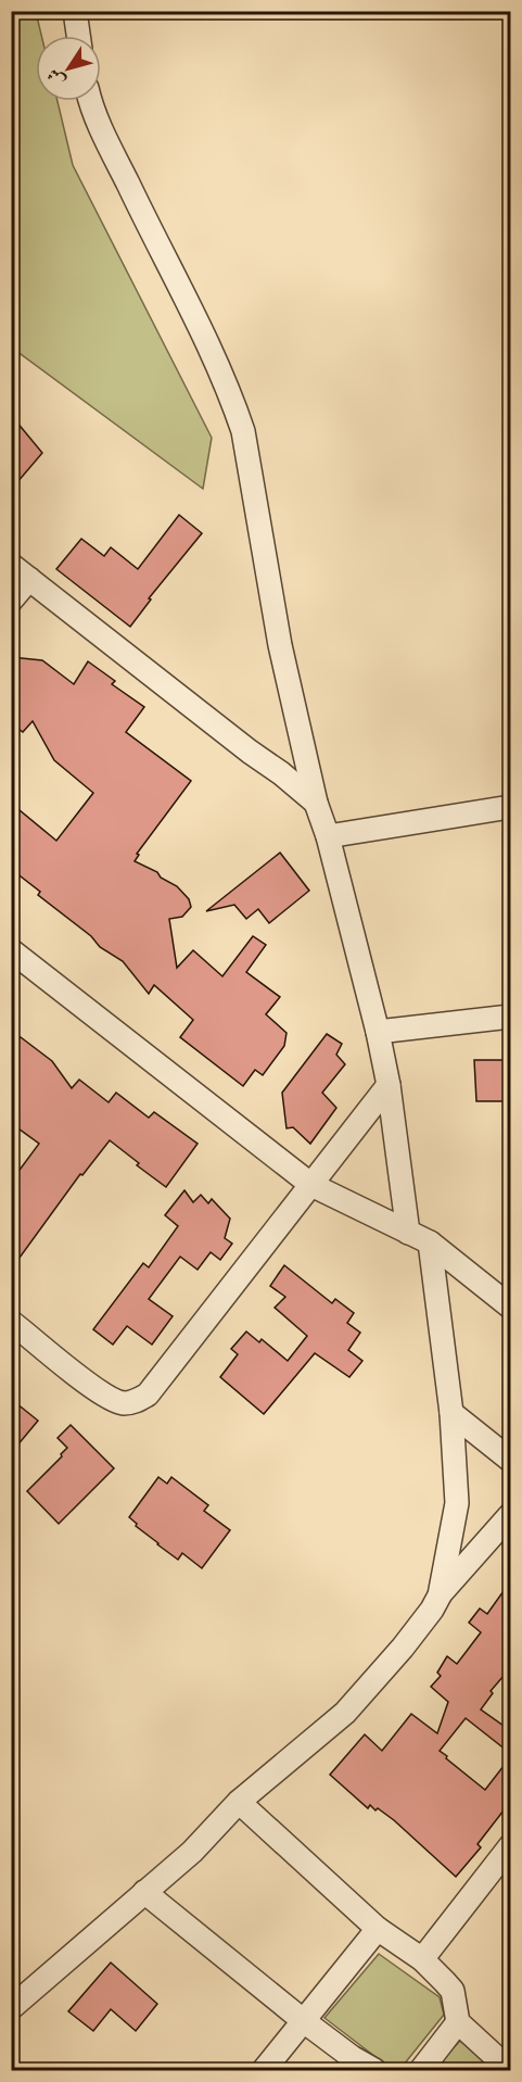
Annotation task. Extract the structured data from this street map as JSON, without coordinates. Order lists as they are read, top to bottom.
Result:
{
  "north": "bottom left"
}
